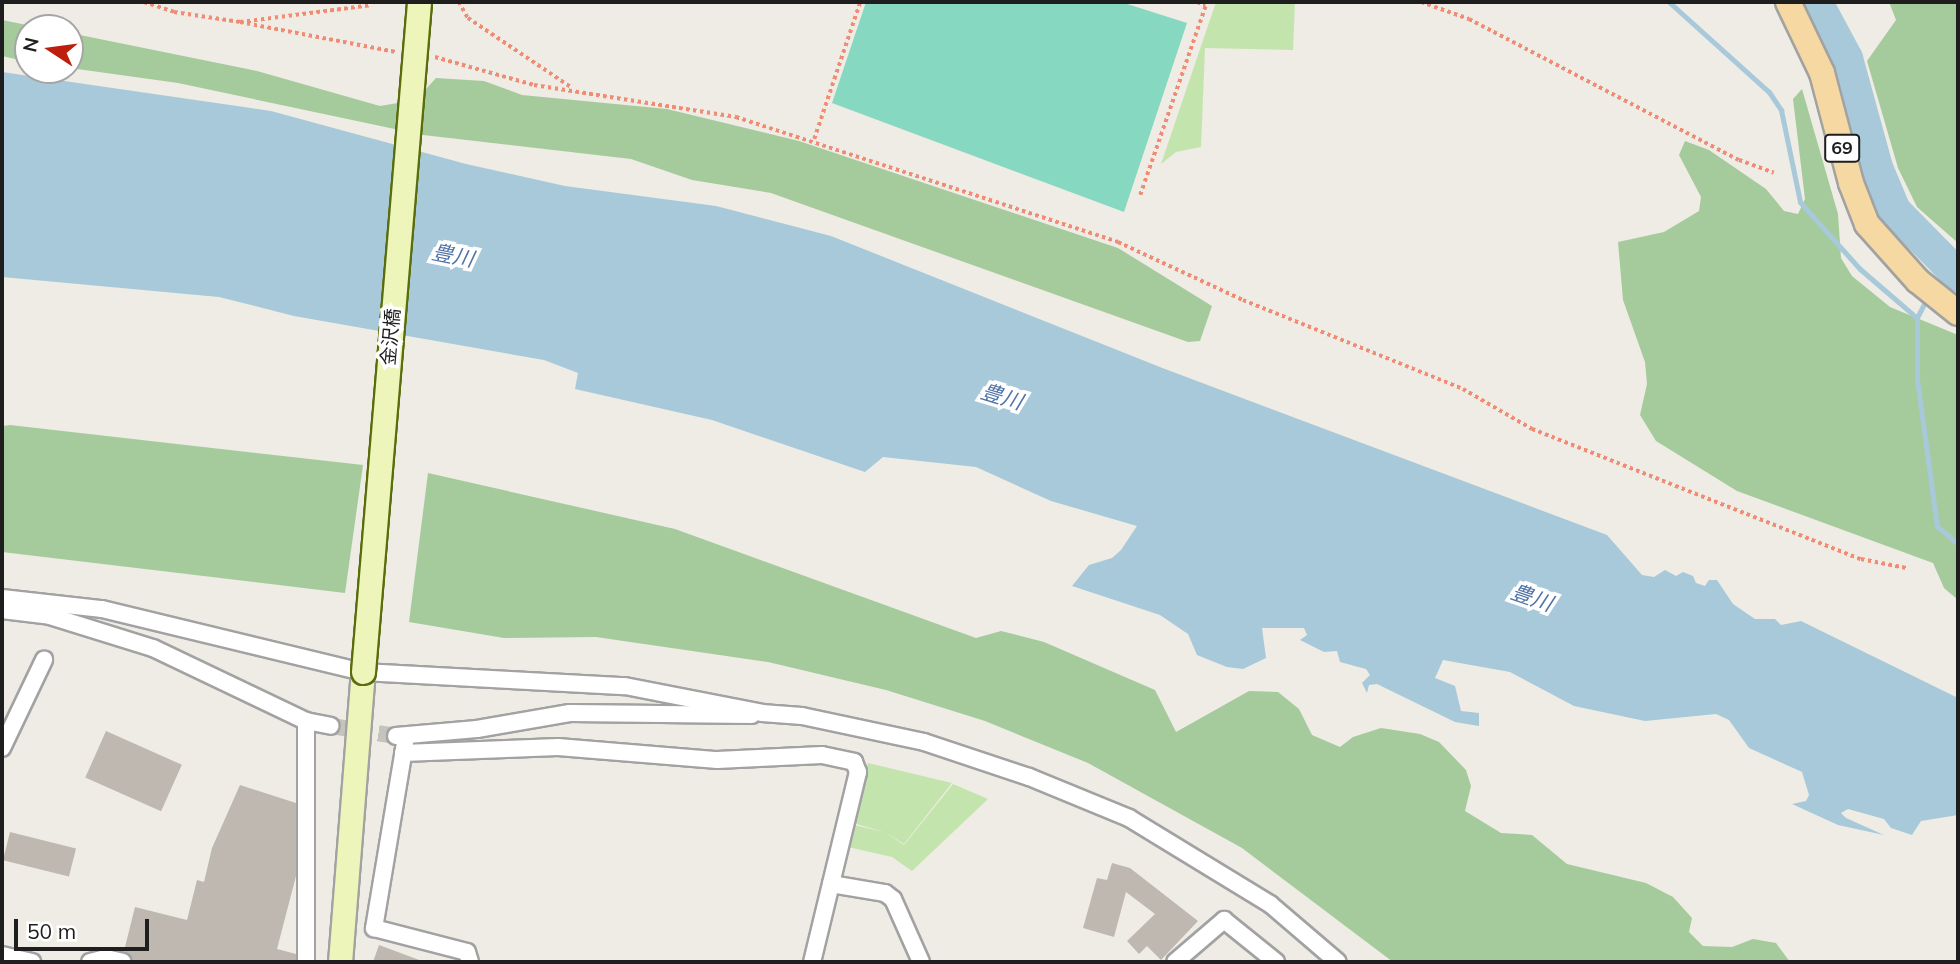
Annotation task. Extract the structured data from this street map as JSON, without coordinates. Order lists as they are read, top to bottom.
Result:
{
  "streets": {
    "main road": ["69", "金沢橋"]
  },
  "water": ["豊川"],
  "scale_bar": "50 m",
  "north": "left"
}
